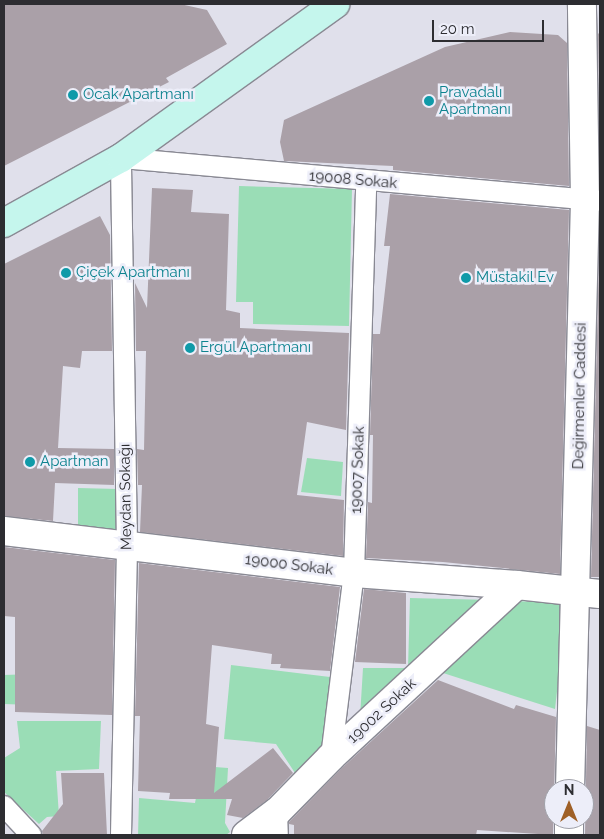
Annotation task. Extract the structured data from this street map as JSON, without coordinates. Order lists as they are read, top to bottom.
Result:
{
  "streets": {
    "street": ["Değirmenler Caddesi", "19000 Sokak", "19002 Sokak"],
    "lane": ["19008 Sokak", "19007 Sokak", "Meydan Sokağı"]
  },
  "crossings": [
    ["19008 Sokak", "Değirmenler Caddesi"],
    ["19008 Sokak", "19007 Sokak"],
    ["19008 Sokak", "Meydan Sokağı"],
    ["Değirmenler Caddesi", "19000 Sokak"],
    ["19007 Sokak", "19000 Sokak"],
    ["19007 Sokak", "19002 Sokak"],
    ["Meydan Sokağı", "19000 Sokak"],
    ["19000 Sokak", "19002 Sokak"]
  ],
  "places": [
    "Ocak Apartmanı",
    "Pravadalı Apartmanı",
    "Çiçek Apartmanı",
    "Müstakil Ev",
    "Ergül Apartmanı",
    "Apartman"
  ],
  "scale_bar": "20 m",
  "north": "top"
}
